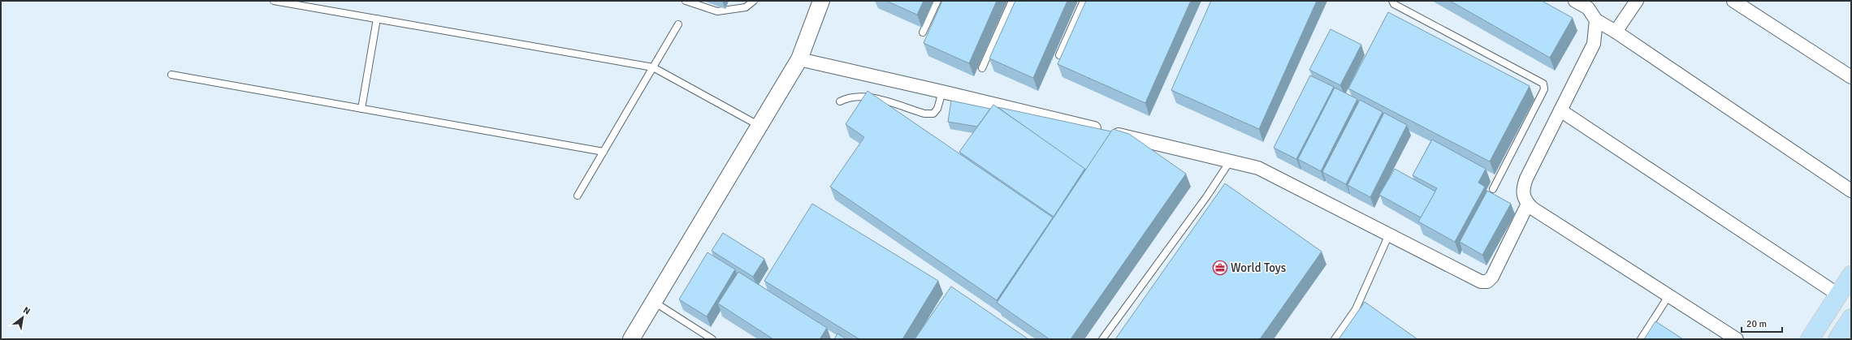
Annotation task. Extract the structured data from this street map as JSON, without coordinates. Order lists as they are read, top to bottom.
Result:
{
  "places": {
    "office": ["World Toys"]
  },
  "scale_bar": "20 m",
  "north": "top right"
}
